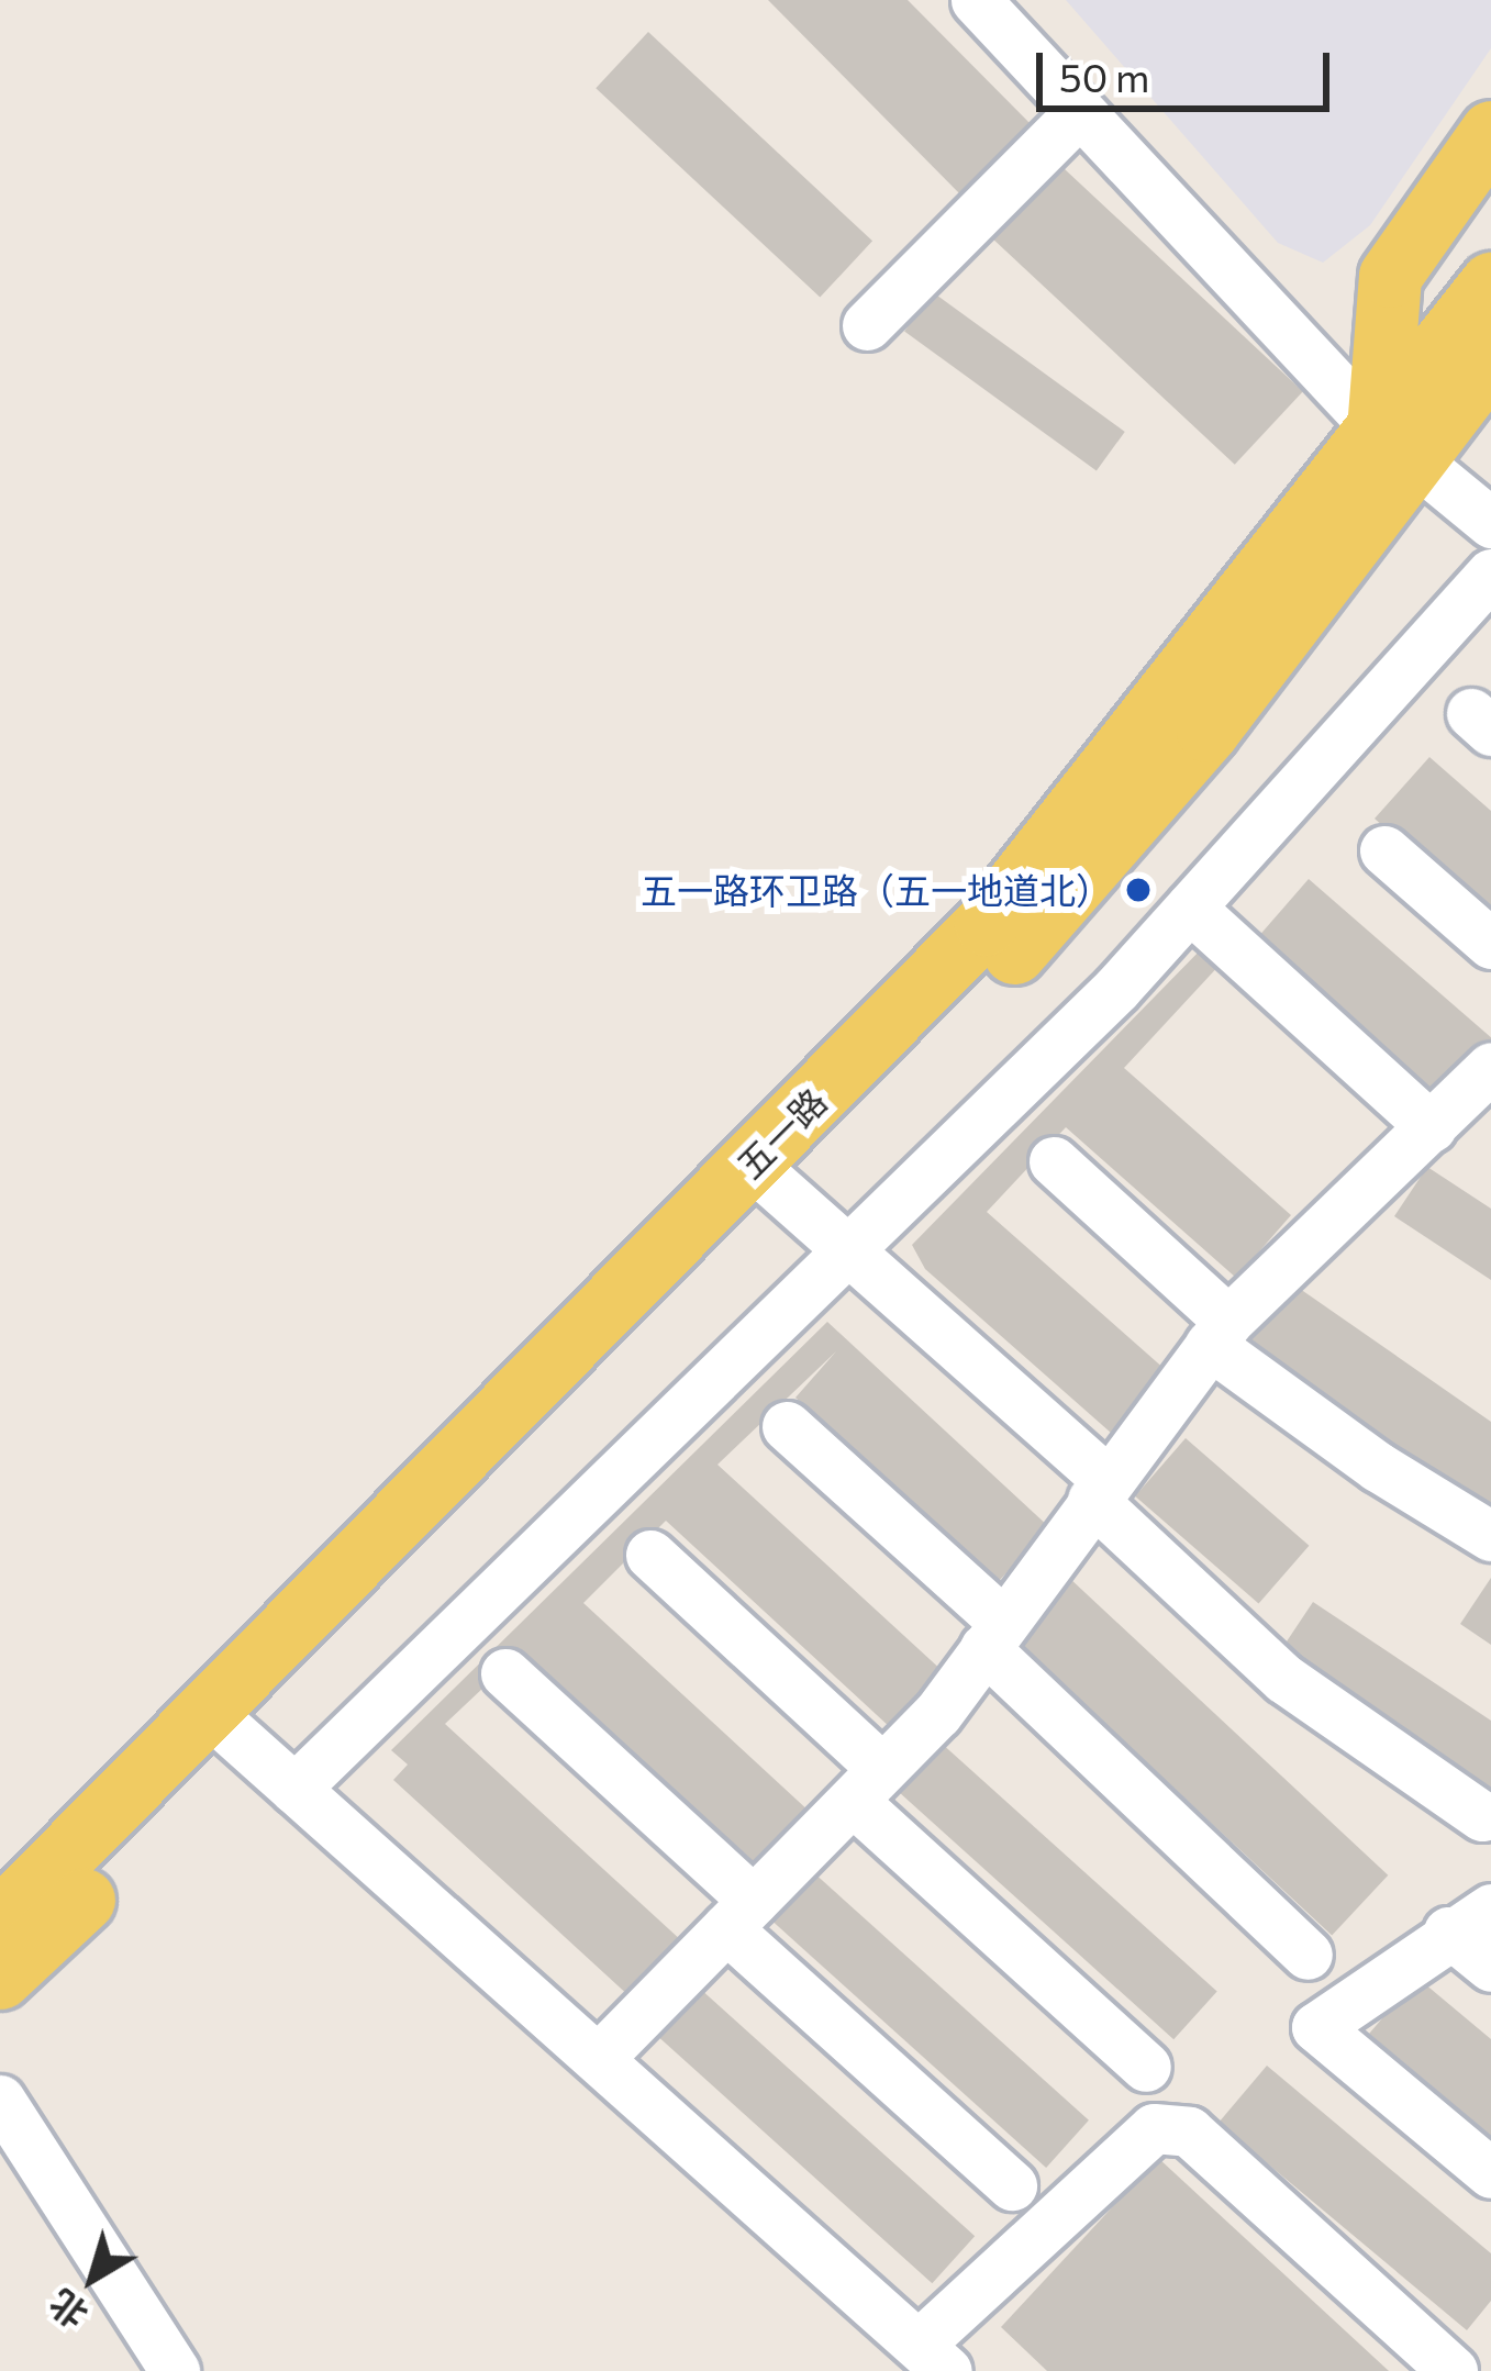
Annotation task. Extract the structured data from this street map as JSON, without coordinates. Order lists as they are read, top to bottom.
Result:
{
  "streets": {
    "main road": ["五一路"]
  },
  "places": ["五一路环卫路（五一地道北）"],
  "scale_bar": "50 m",
  "north": "bottom left"
}
